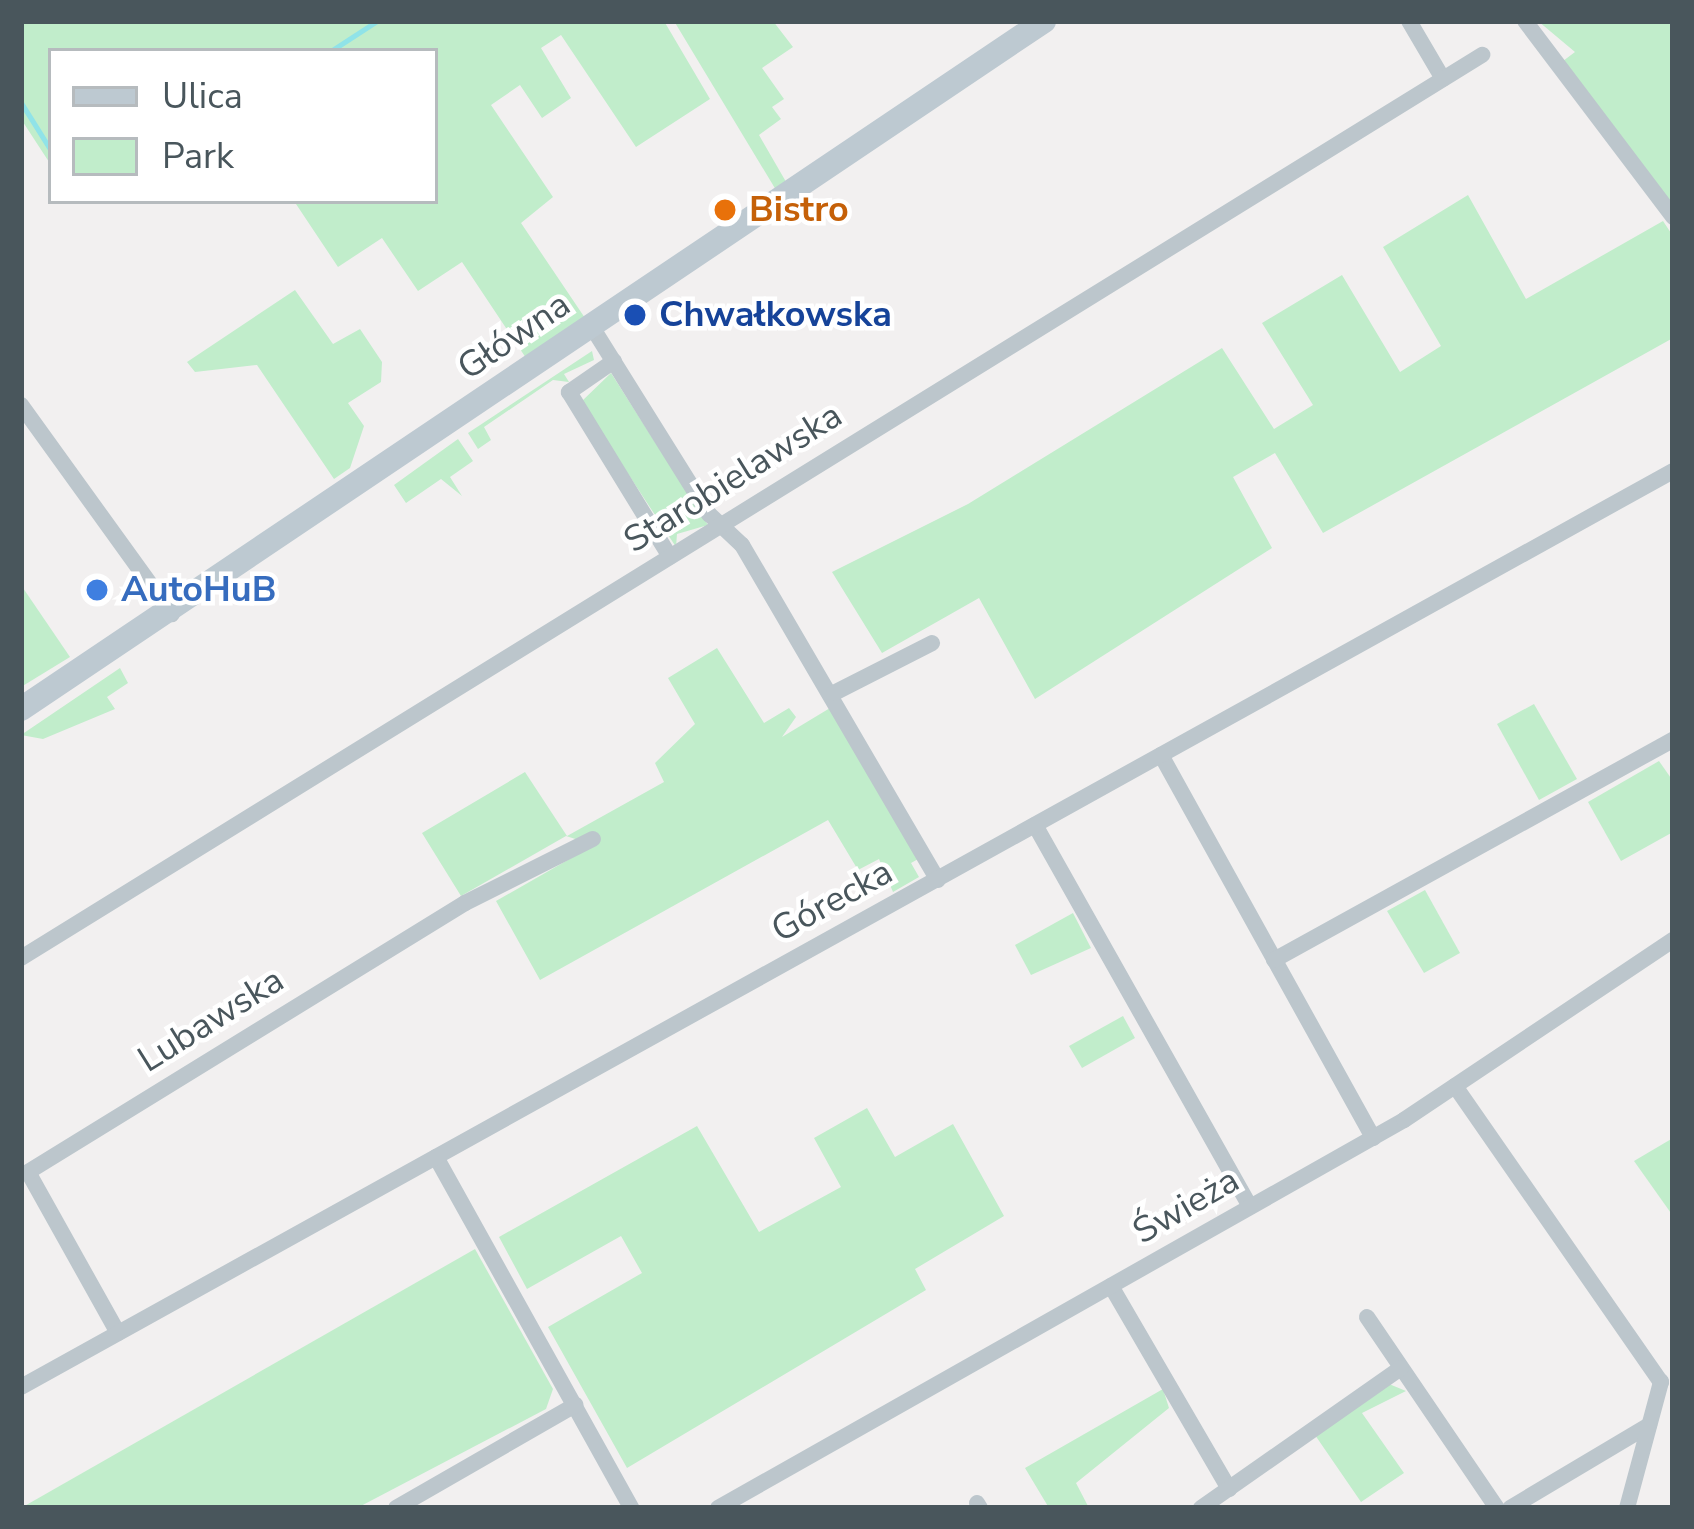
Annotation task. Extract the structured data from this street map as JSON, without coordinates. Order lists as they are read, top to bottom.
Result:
{
  "streets": {
    "street": [
      "Główna",
      "Starobielawska",
      "Górecka",
      "Lubawska",
      "Świeża"
    ]
  },
  "crossings": [
    ["Górecka", "Lubawska"]
  ],
  "places": ["Bistro", "Chwałkowska", "AutoHuB"],
  "legend": ["Ulica", "Park"]
}
